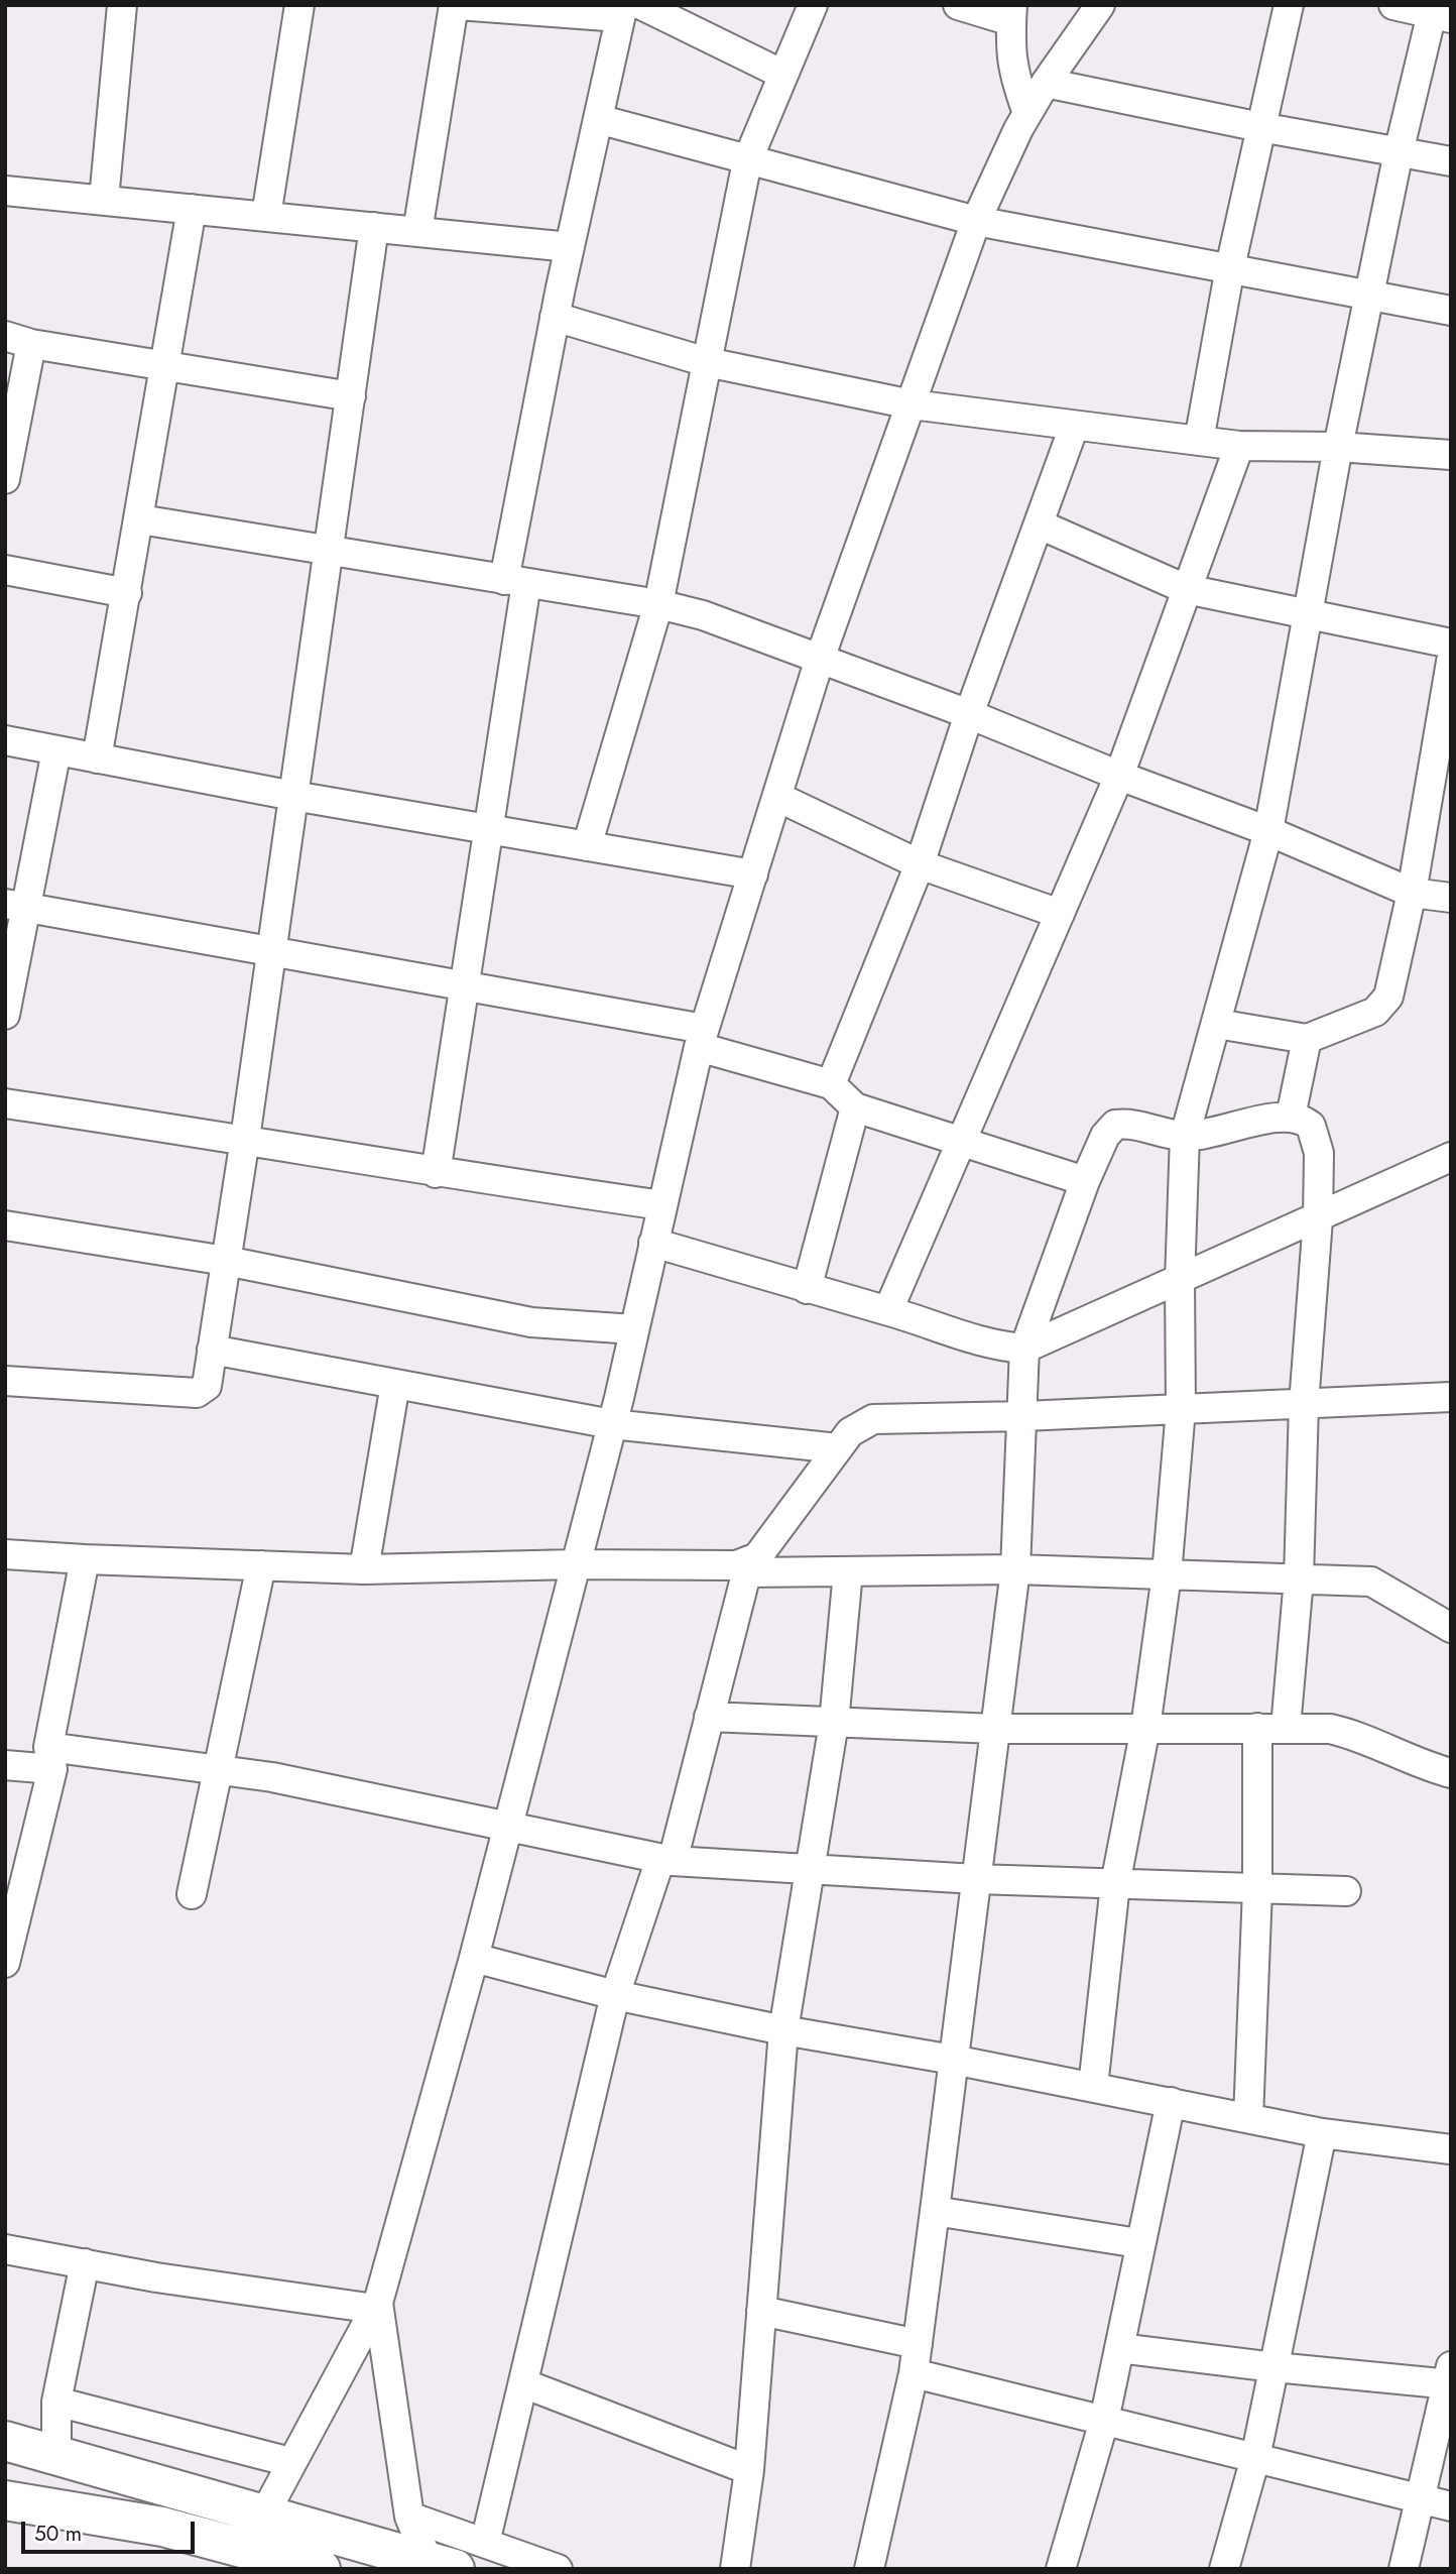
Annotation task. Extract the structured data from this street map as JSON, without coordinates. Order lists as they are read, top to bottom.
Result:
{
  "scale_bar": "50 m"
}
